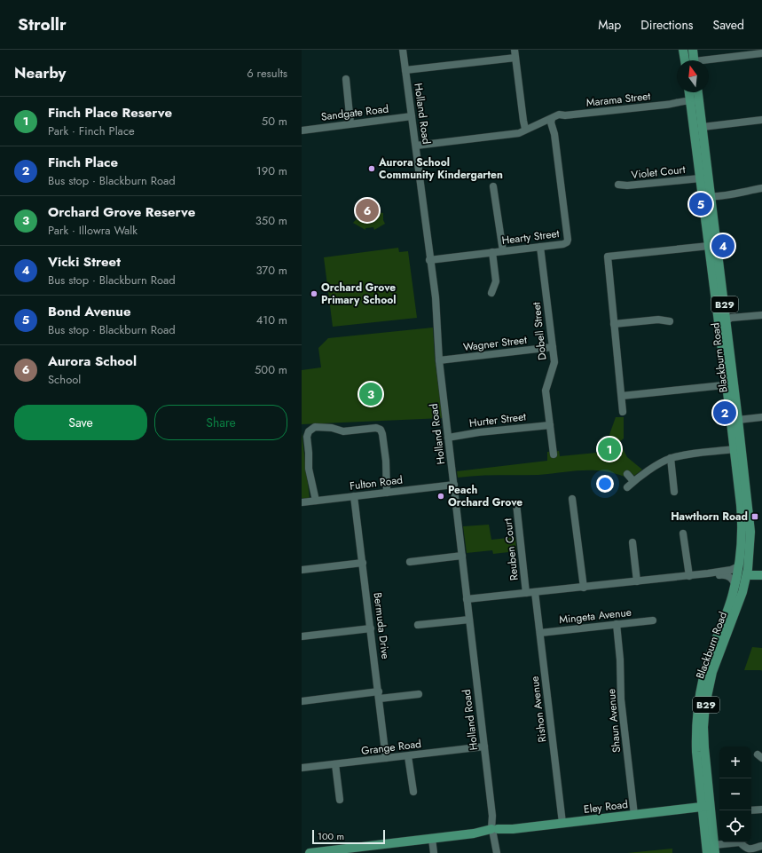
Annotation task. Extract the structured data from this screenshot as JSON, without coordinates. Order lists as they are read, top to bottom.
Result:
{
  "streets": {
    "main road": ["B29", "Blackburn Road", "Eley Road"],
    "street": [
      "Marama Street",
      "Sandgate Road",
      "Holland Road",
      "Violet Court",
      "Hearty Street",
      "Dobell Street",
      "Wagner Street",
      "Hurter Street",
      "Fulton Road",
      "Reuben Court",
      "Mingeta Avenue",
      "Bermuda Drive",
      "Rishon Avenue",
      "Shaun Avenue",
      "Grange Road"
    ]
  },
  "crossings": [
    ["Marama Street", "Holland Road"],
    ["Marama Street", "Hearty Street"],
    ["Marama Street", "Blackburn Road"],
    ["Sandgate Road", "Holland Road"],
    ["Holland Road", "Hearty Street"],
    ["Holland Road", "Wagner Street"],
    ["Holland Road", "Hurter Street"],
    ["Holland Road", "Fulton Road"],
    ["Holland Road", "Grange Road"],
    ["Holland Road", "Eley Road"],
    ["Violet Court", "Blackburn Road"],
    ["Hearty Street", "Dobell Street"],
    ["Dobell Street", "Wagner Street"],
    ["Dobell Street", "Hurter Street"],
    ["Blackburn Road", "Eley Road"],
    ["Fulton Road", "Bermuda Drive"],
    ["Mingeta Avenue", "Rishon Avenue"],
    ["Mingeta Avenue", "Shaun Avenue"],
    ["Bermuda Drive", "Grange Road"],
    ["Rishon Avenue", "Eley Road"],
    ["Shaun Avenue", "Eley Road"]
  ],
  "places": {
    "other": ["Aurora School Community Kindergarten", "Orchard Grove Primary School", "Peach Orchard Grove"],
    "transit": ["Hawthorn Road"]
  },
  "scale_bar": "100 m",
  "north": "top",
  "page": {
    "header": "Strollr",
    "nav": ["Map", "Directions", "Saved"],
    "heading": ["Nearby", "6 results"],
    "list": [
      {
        "mark": "1",
        "name": "Finch Place Reserve",
        "note": "Park · Finch Place",
        "value": "50 m"
      },
      {
        "mark": "2",
        "name": "Finch Place",
        "note": "Bus stop · Blackburn Road",
        "value": "190 m"
      },
      {
        "mark": "3",
        "name": "Orchard Grove Reserve",
        "note": "Park · Illowra Walk",
        "value": "350 m"
      },
      {
        "mark": "4",
        "name": "Vicki Street",
        "note": "Bus stop · Blackburn Road",
        "value": "370 m"
      },
      {
        "mark": "5",
        "name": "Bond Avenue",
        "note": "Bus stop · Blackburn Road",
        "value": "410 m"
      },
      {
        "mark": "6",
        "name": "Aurora School",
        "note": "School",
        "value": "500 m"
      }
    ],
    "pins": [
      "5",
      "6",
      "4",
      "3",
      "2",
      "1"
    ],
    "buttons": ["Save", "Share"],
    "map_buttons": ["+", "−"],
    "scale": "100 m"
  }
}
